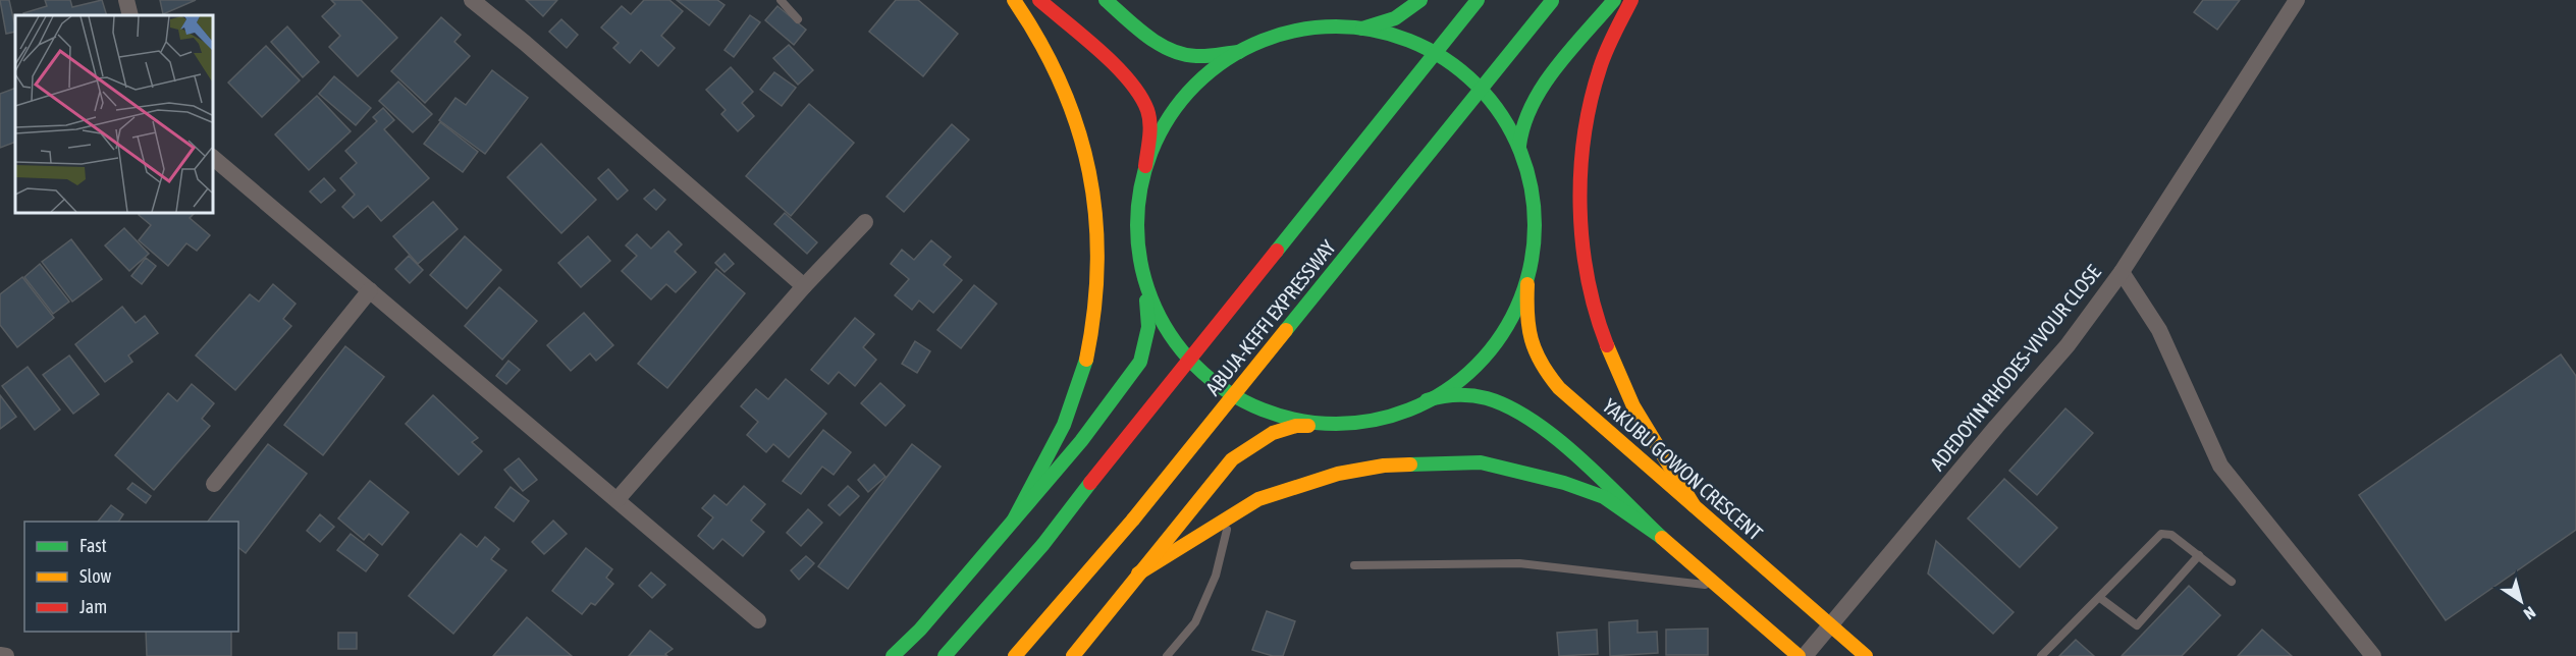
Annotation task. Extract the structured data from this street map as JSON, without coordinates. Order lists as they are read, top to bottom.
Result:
{
  "streets": {
    "main road": ["ABUJA-KEFFI EXPRESSWAY", "YAKUBU GOWON CRESCENT"],
    "street": ["ADEDOYIN RHODES-VIVOUR CLOSE"]
  },
  "crossings": [
    ["ADEDOYIN RHODES-VIVOUR CLOSE", "YAKUBU GOWON CRESCENT"]
  ],
  "legend": ["Fast", "Slow", "Jam"],
  "north": "bottom right"
}
